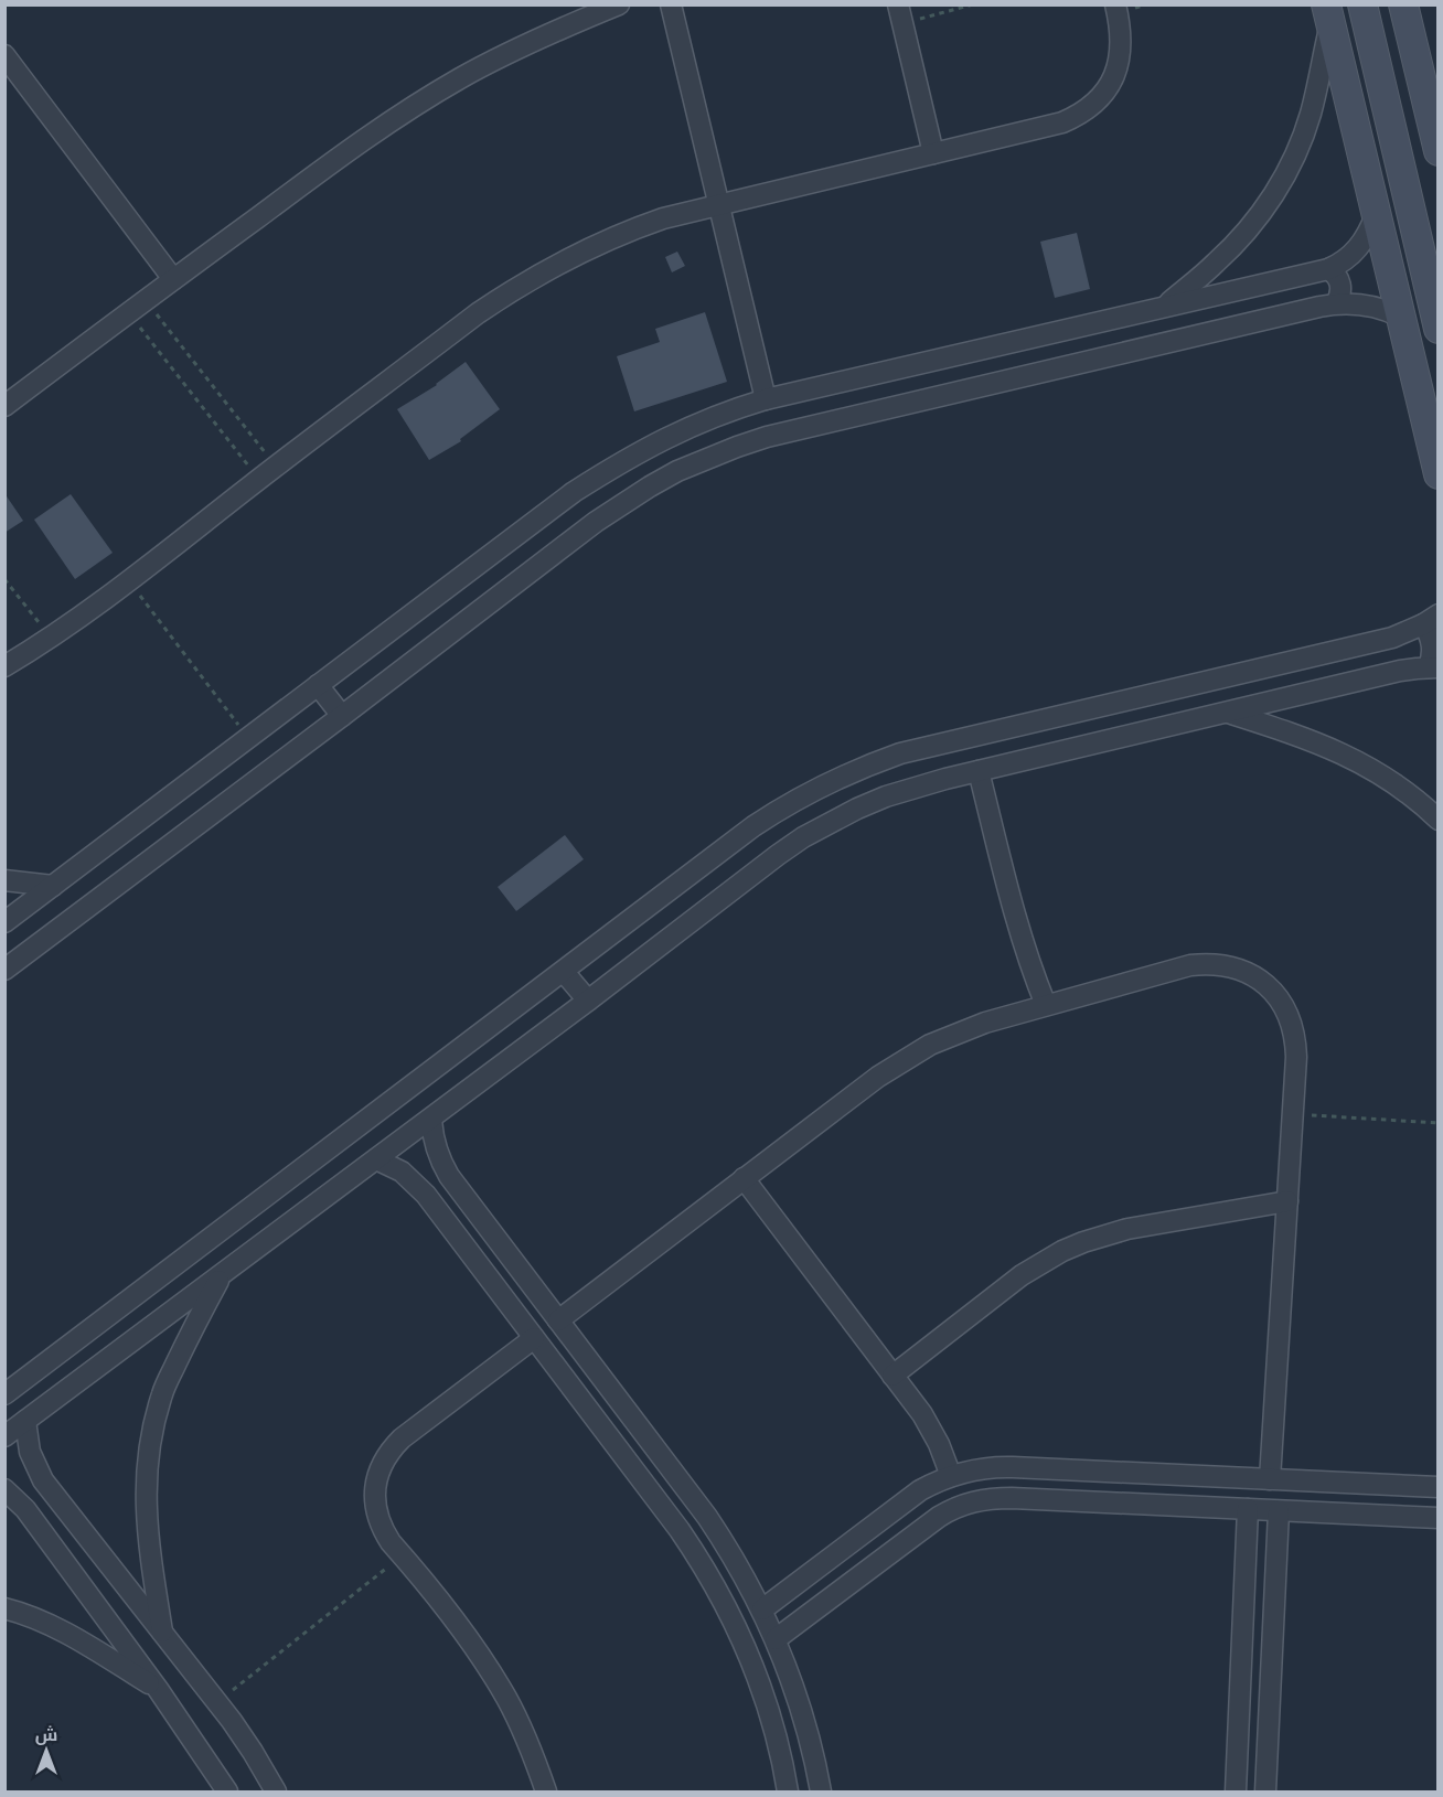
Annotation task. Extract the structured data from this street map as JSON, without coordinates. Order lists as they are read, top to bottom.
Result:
{
  "north": "top"
}
